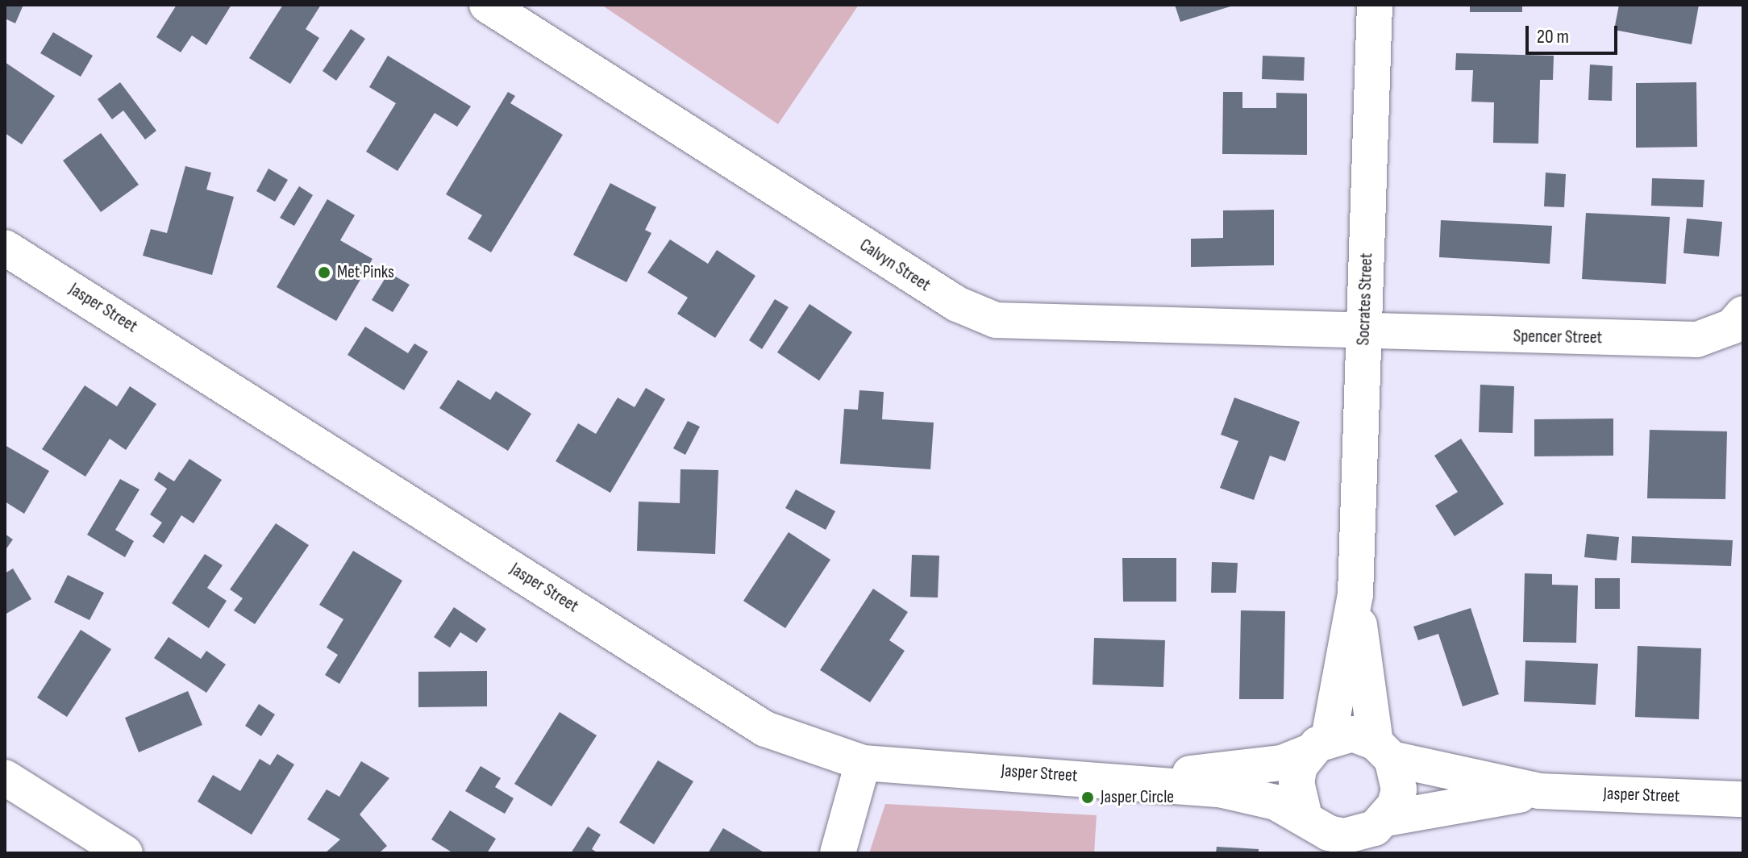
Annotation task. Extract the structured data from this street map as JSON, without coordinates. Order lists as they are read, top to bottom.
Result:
{
  "streets": {
    "street": [
      "Calvyn Street",
      "Socrates Street",
      "Jasper Street",
      "Spencer Street"
    ]
  },
  "crossings": [
    ["Calvyn Street", "Socrates Street"],
    ["Calvyn Street", "Spencer Street"],
    ["Socrates Street", "Jasper Street"],
    ["Socrates Street", "Spencer Street"]
  ],
  "places": ["Met Pinks", "Jasper Circle"],
  "scale_bar": "20 m"
}
